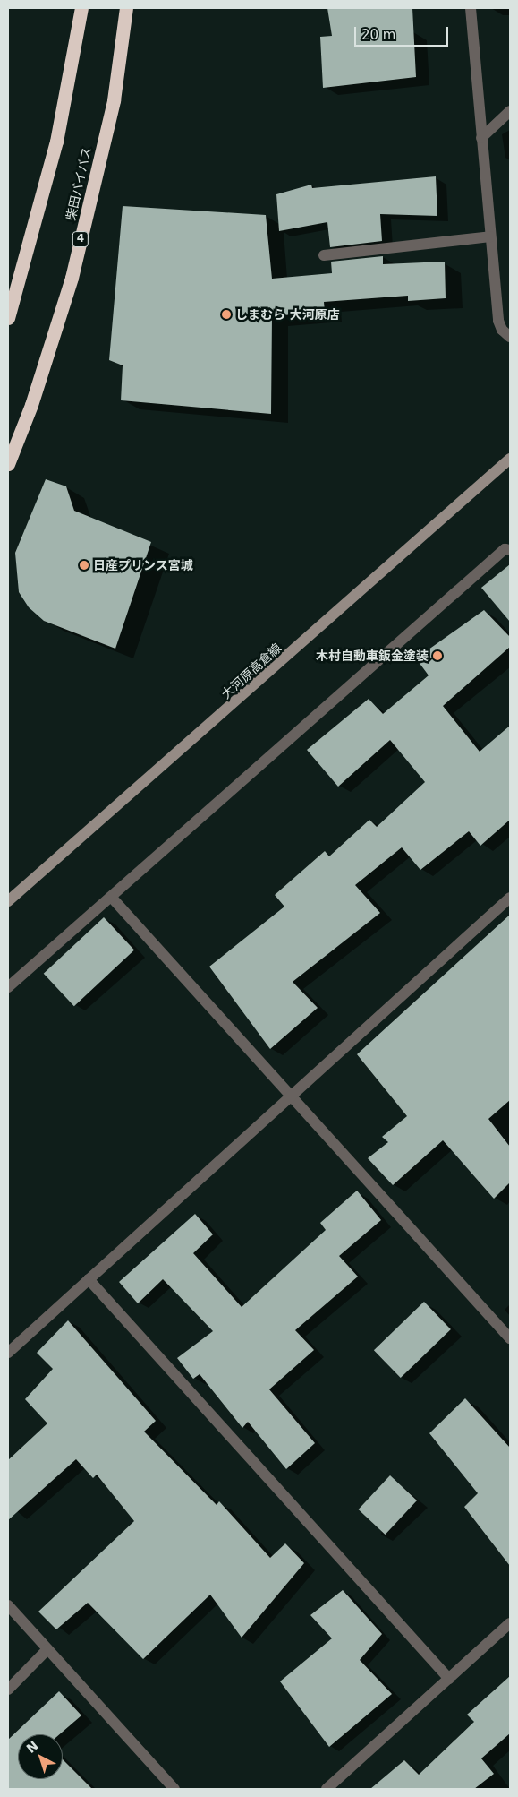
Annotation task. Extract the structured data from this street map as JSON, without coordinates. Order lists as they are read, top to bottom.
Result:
{
  "streets": {
    "highway": ["柴田バイパス", "4"],
    "main road": ["大河原高倉線"]
  },
  "places": ["しまむら 大河原店", "日産プリンス宮城", "木村自動車鈑金塗装"],
  "scale_bar": "20 m",
  "north": "top left"
}
